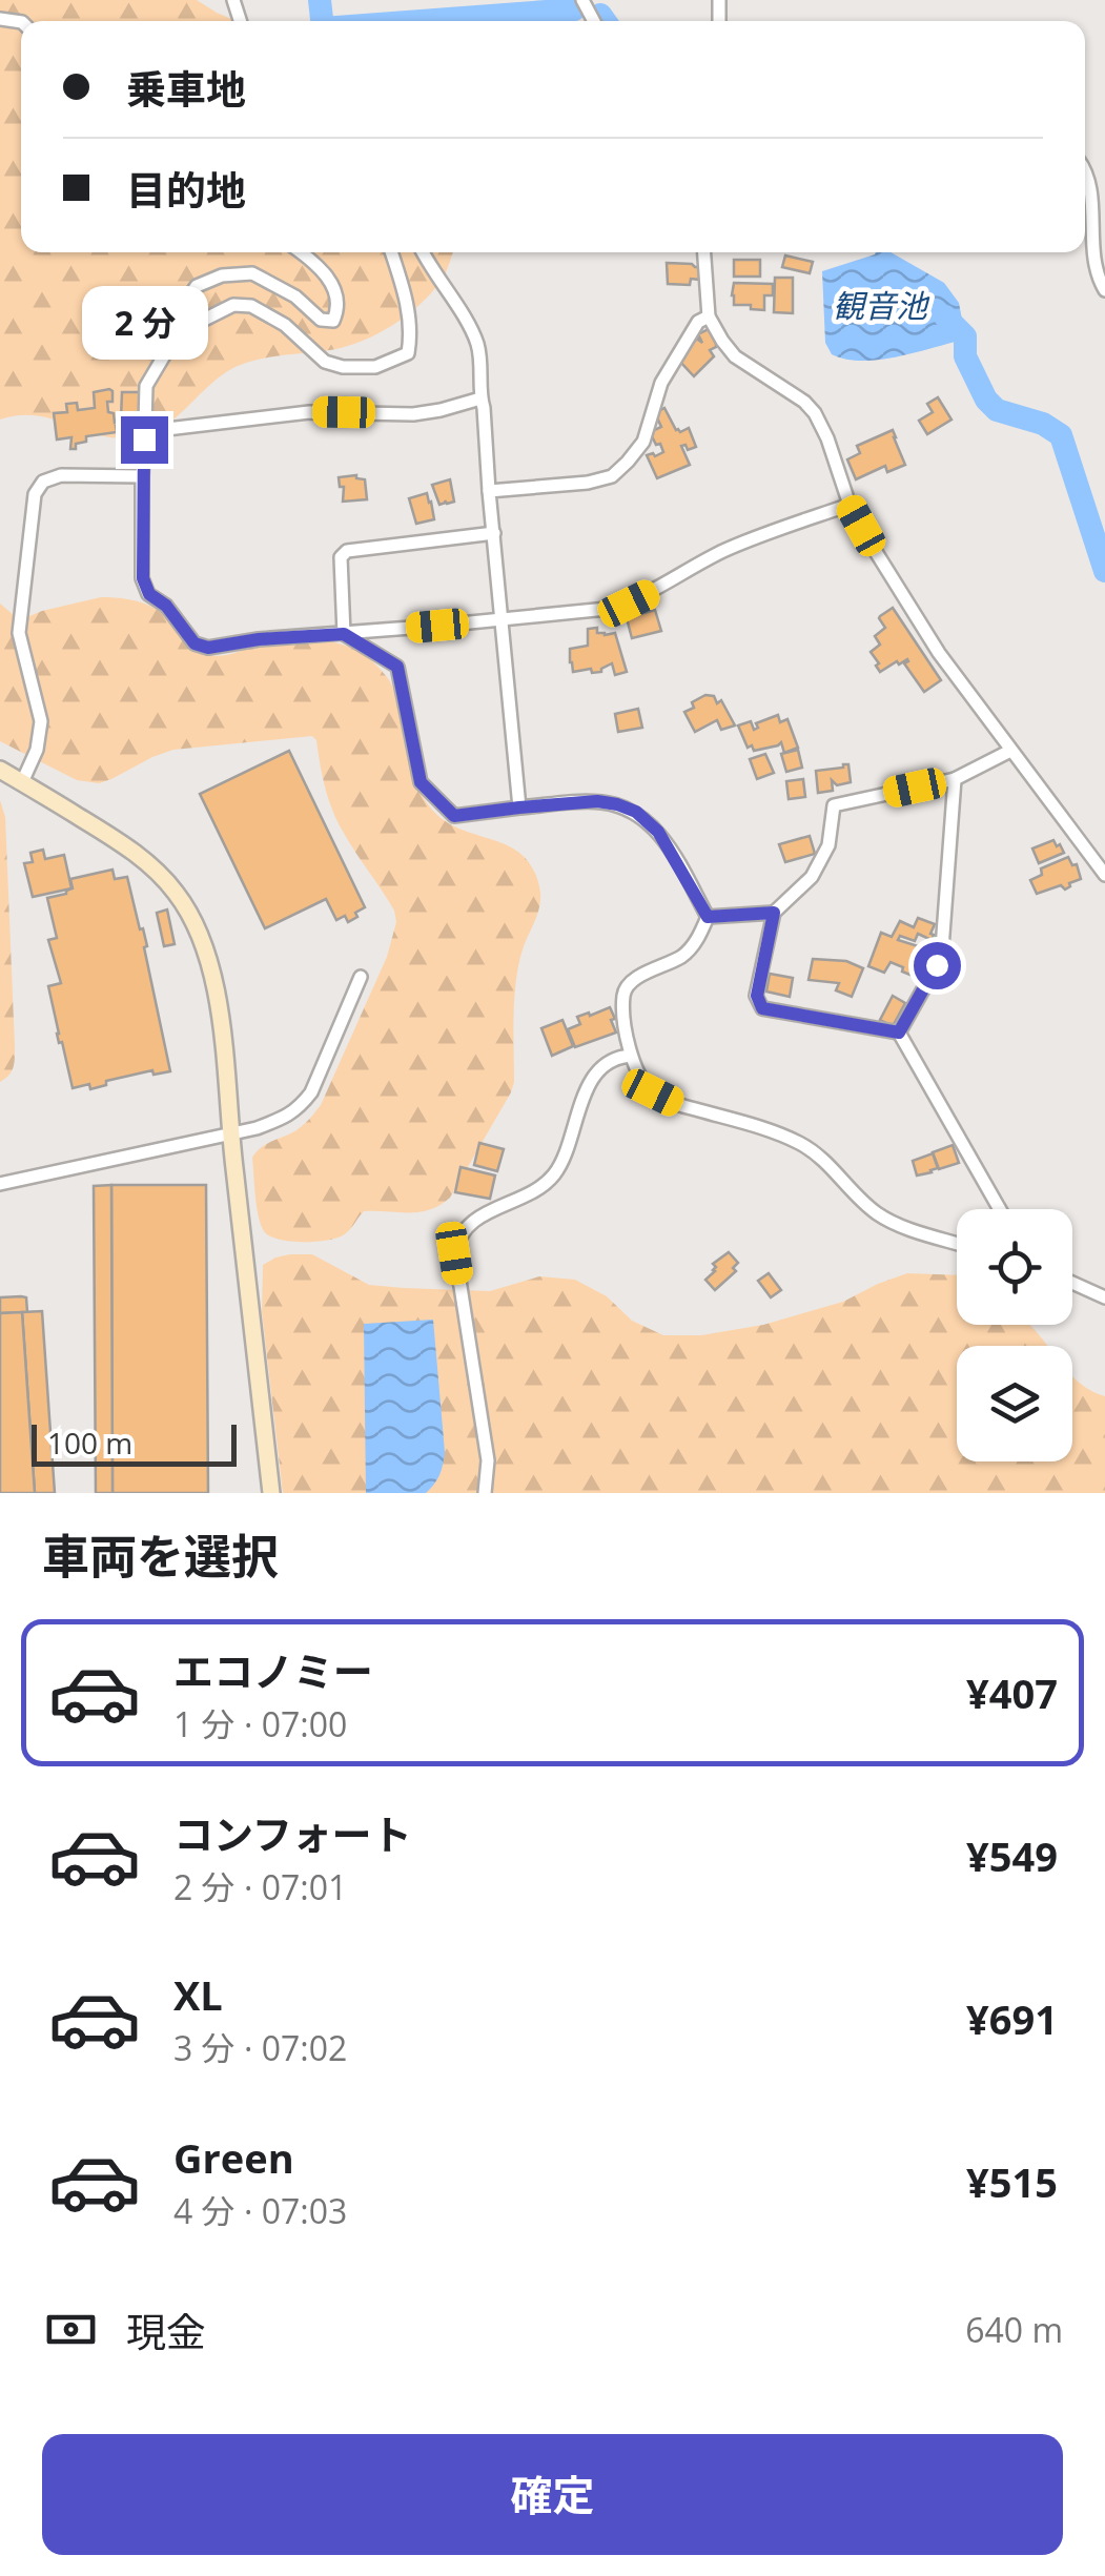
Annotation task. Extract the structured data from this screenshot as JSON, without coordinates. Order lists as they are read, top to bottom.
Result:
{
  "water": ["観音池"],
  "scale_bar": "100 m",
  "page": {
    "banner": ["乗車地", "目的地"],
    "bubble": "2 分",
    "scale": "100 m",
    "heading": "車両を選択",
    "list": [
      {
        "name": "エコノミー",
        "note": "1 分 · 07:00",
        "value": "¥407"
      },
      {
        "name": "コンフォート",
        "note": "2 分 · 07:01",
        "value": "¥549"
      },
      {
        "name": "XL",
        "note": "3 分 · 07:02",
        "value": "¥691"
      },
      {
        "name": "Green",
        "note": "4 分 · 07:03",
        "value": "¥515"
      }
    ],
    "pay": ["現金", "640 m"],
    "buttons": "確定"
  }
}
